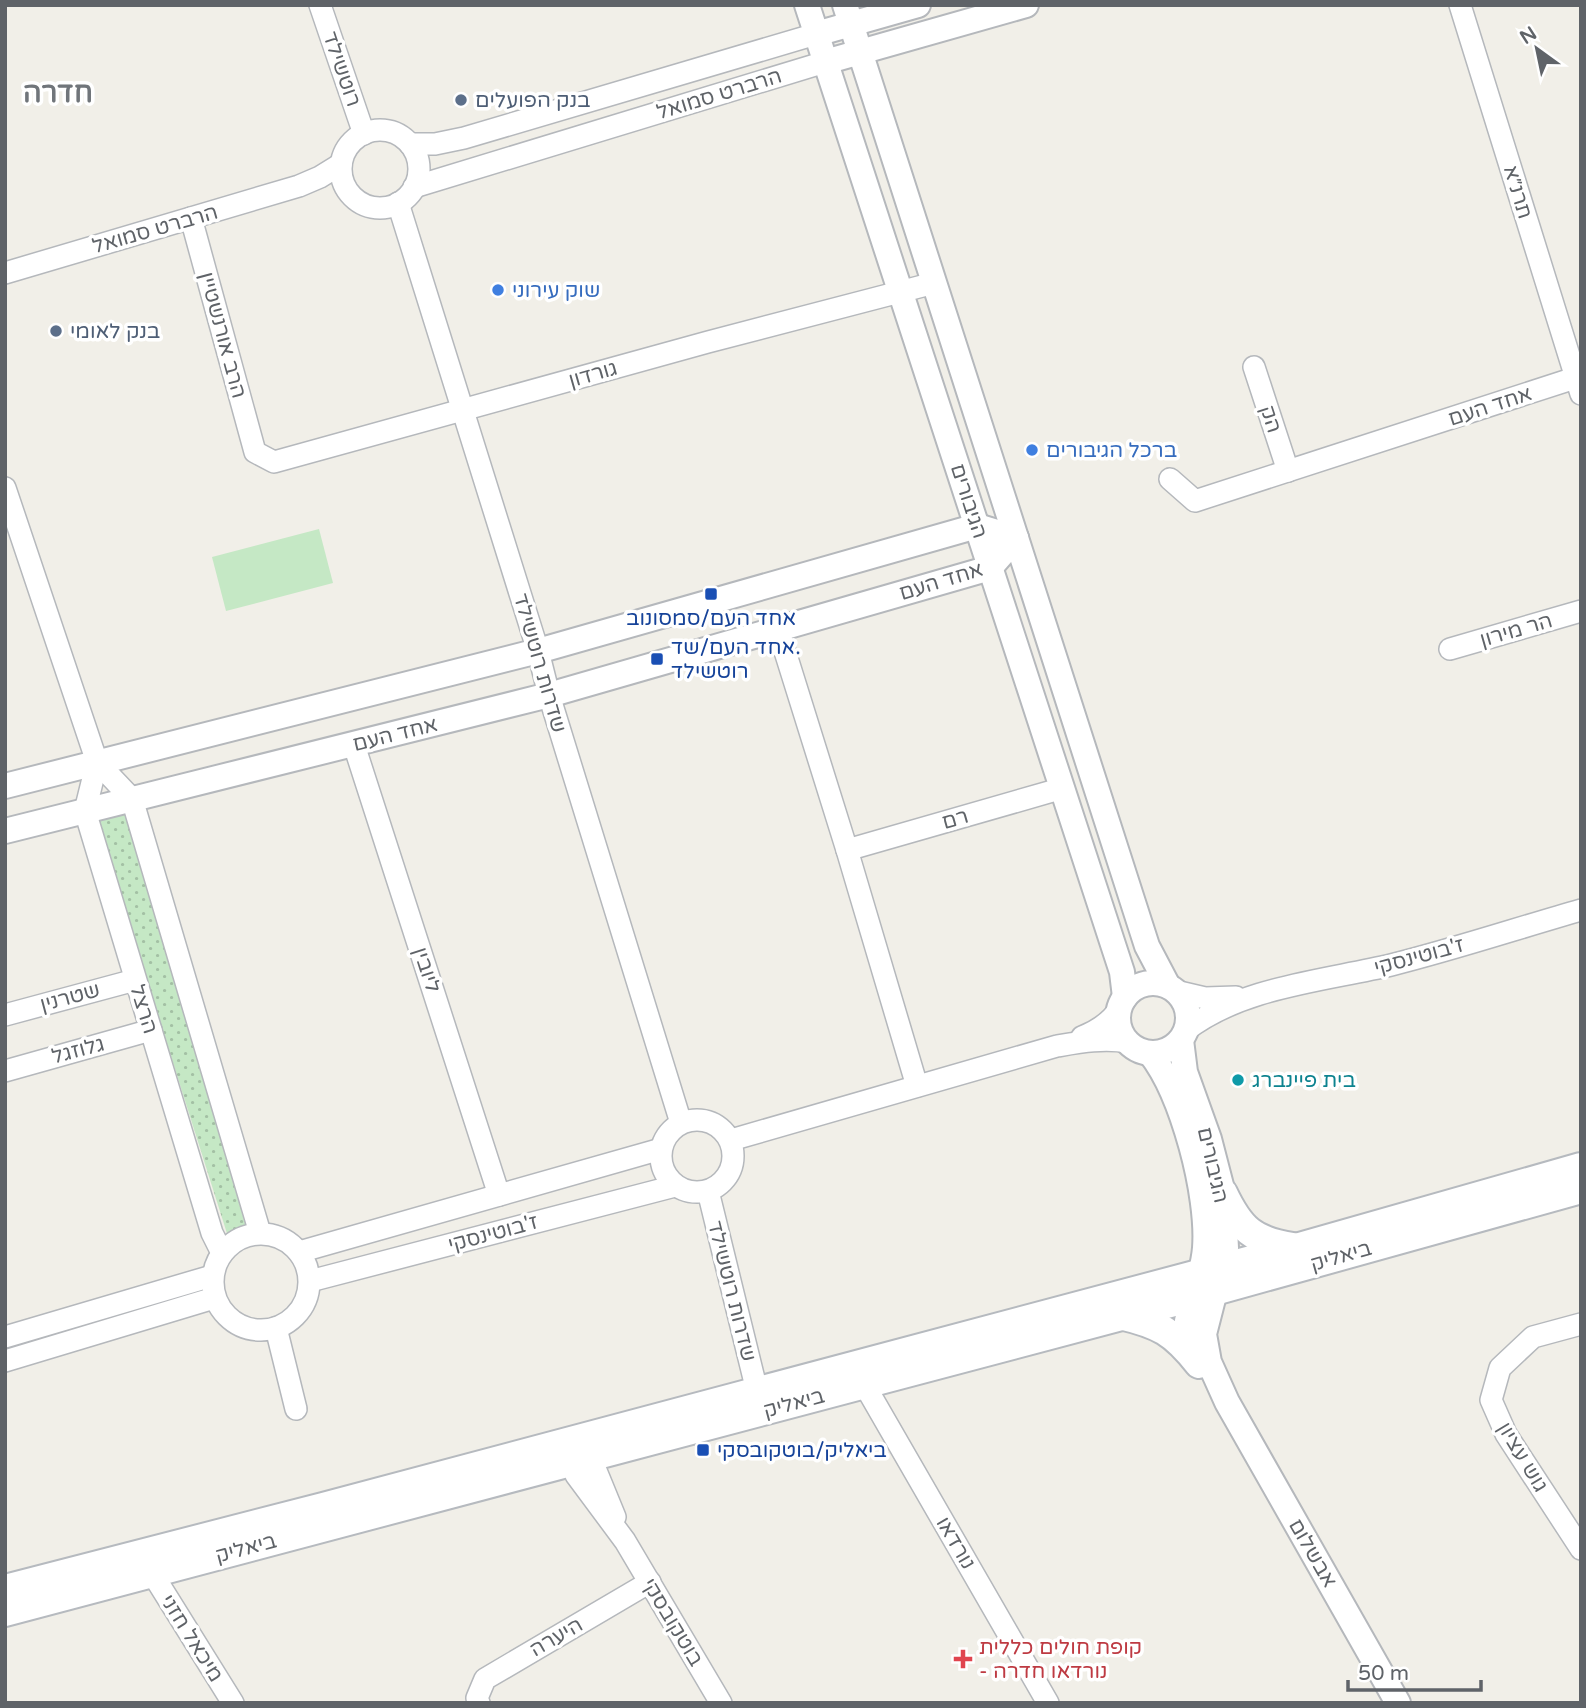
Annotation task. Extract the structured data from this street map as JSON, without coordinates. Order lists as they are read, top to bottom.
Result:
{
  "streets": {
    "main road": ["ביאליק"],
    "street": [
      "רוטשילד",
      "הרברט סמואל",
      "תרנ״א",
      "הרב אורנשטיין",
      "גורדון",
      "אחד העם",
      "הק",
      "הגיבורים",
      "הר מירון",
      "שדרות רוטשילד",
      "רם",
      "ז'בוטינסקי",
      "ליובין",
      "שטרנין",
      "הרצל",
      "גלוזגל",
      "גוש עציון",
      "נורדאו",
      "אבשלום",
      "בוטקובסקי",
      "היערה",
      "מיכאל חזני"
    ]
  },
  "crossings": [
    ["רוטשילד", "הרברט סמואל"],
    ["רוטשילד", "שדרות רוטשילד"],
    ["הרברט סמואל", "הרב אורנשטיין"],
    ["הרברט סמואל", "הגיבורים"],
    ["הרברט סמואל", "שדרות רוטשילד"],
    ["תרנ״א", "אחד העם"],
    ["הרב אורנשטיין", "גורדון"],
    ["גורדון", "הגיבורים"],
    ["גורדון", "שדרות רוטשילד"],
    ["אחד העם", "הק"],
    ["אחד העם", "הגיבורים"],
    ["אחד העם", "שדרות רוטשילד"],
    ["אחד העם", "ליובין"],
    ["אחד העם", "הרצל"],
    ["הגיבורים", "רם"],
    ["הגיבורים", "ז'בוטינסקי"],
    ["הגיבורים", "ביאליק"],
    ["הגיבורים", "אבשלום"],
    ["שדרות רוטשילד", "ז'בוטינסקי"],
    ["שדרות רוטשילד", "ביאליק"],
    ["ז'בוטינסקי", "ליובין"],
    ["ז'בוטינסקי", "הרצל"],
    ["שטרנין", "הרצל"],
    ["הרצל", "גלוזגל"],
    ["ביאליק", "נורדאו"],
    ["ביאליק", "אבשלום"],
    ["ביאליק", "בוטקובסקי"],
    ["ביאליק", "מיכאל חזני"],
    ["בוטקובסקי", "היערה"]
  ],
  "districts": ["חדרה"],
  "places": {
    "other": [
      "בנק הפועלים",
      "שוק עירוני",
      "בנק לאומי",
      "ברכל הגיבורים",
      "בית פיינברג"
    ],
    "transit": ["אחד העם/סמסונוב", "אחד העם/שד. רוטשילד", "ביאליק/בוטקובסקי"],
    "health": ["קופת חולים כללית - נורדאו חדרה"]
  },
  "scale_bar": "50 m",
  "north": "top left"
}
